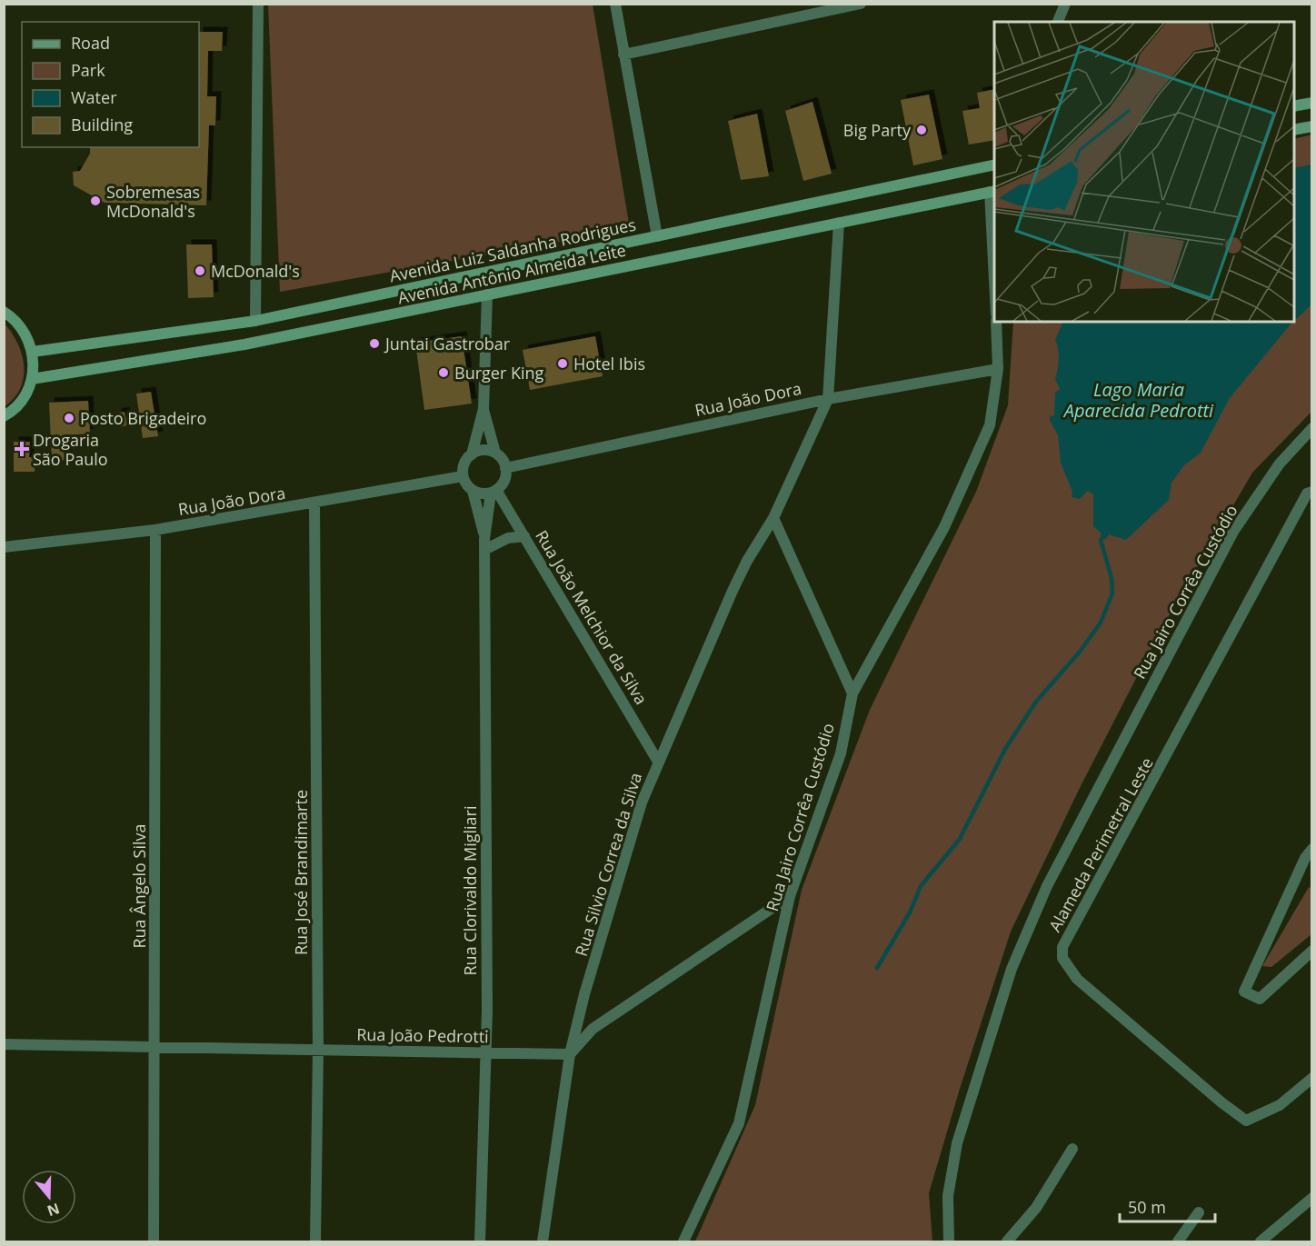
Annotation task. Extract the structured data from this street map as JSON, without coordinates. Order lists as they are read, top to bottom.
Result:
{
  "streets": {
    "main road": ["Avenida Luiz Saldanha Rodrigues", "Avenida Antônio Almeida Leite"],
    "street": [
      "Rua João Dora",
      "Rua Jairo Corrêa Custódio",
      "Rua João Melchior da Silva",
      "Alameda Perimetral Leste",
      "Rua Silvio Correa da Silva",
      "Rua José Brandimarte",
      "Rua Ângelo Silva",
      "Rua Clorivaldo Migliari",
      "Rua João Pedrotti"
    ]
  },
  "crossings": [
    ["Avenida Antônio Almeida Leite", "Rua Silvio Correa da Silva"],
    ["Rua João Dora", "Rua Jairo Corrêa Custódio"],
    ["Rua João Dora", "Rua João Melchior da Silva"],
    ["Rua João Dora", "Rua Silvio Correa da Silva"],
    ["Rua João Dora", "Rua José Brandimarte"],
    ["Rua João Dora", "Rua Ângelo Silva"],
    ["Rua João Dora", "Rua Clorivaldo Migliari"],
    ["Rua João Melchior da Silva", "Rua Silvio Correa da Silva"],
    ["Rua João Melchior da Silva", "Rua Clorivaldo Migliari"],
    ["Rua Silvio Correa da Silva", "Rua João Pedrotti"],
    ["Rua José Brandimarte", "Rua João Pedrotti"],
    ["Rua Ângelo Silva", "Rua João Pedrotti"],
    ["Rua Clorivaldo Migliari", "Rua João Pedrotti"]
  ],
  "water": ["Lago Maria Aparecida Pedrotti"],
  "places": {
    "other": [
      "Big Party",
      "Sobremesas McDonald's",
      "McDonald's",
      "Juntai Gastrobar",
      "Hotel Ibis",
      "Burger King",
      "Posto Brigadeiro"
    ],
    "health": ["Drogaria São Paulo"]
  },
  "legend": [
    "Road",
    "Park",
    "Water",
    "Building"
  ],
  "scale_bar": "50 m",
  "north": "bottom"
}
